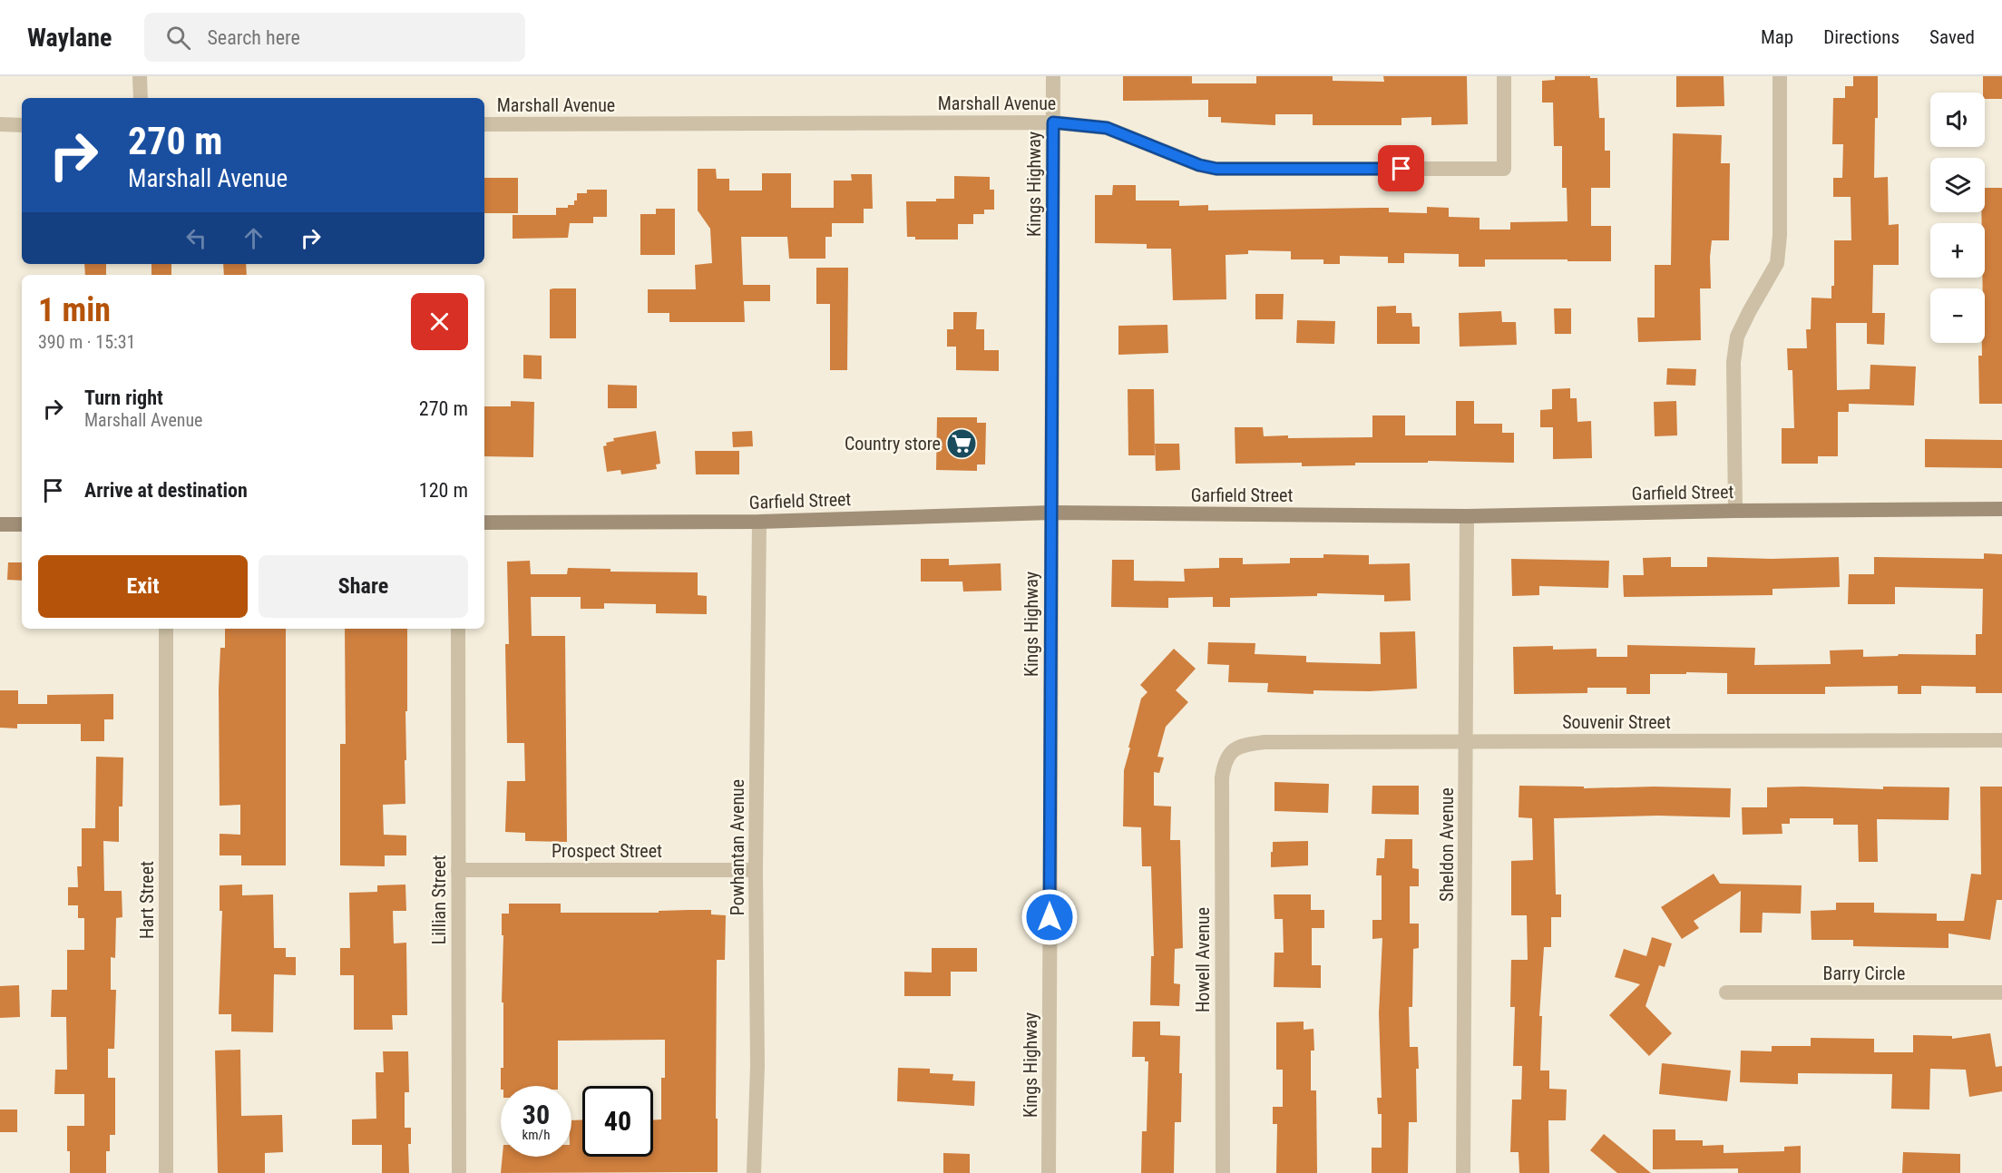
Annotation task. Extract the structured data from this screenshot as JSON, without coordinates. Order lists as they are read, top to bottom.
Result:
{
  "streets": {
    "main road": ["Garfield Street"],
    "street": [
      "Marshall Avenue",
      "Kings Highway",
      "Souvenir Street",
      "Sheldon Avenue",
      "Powhantan Avenue",
      "Prospect Street",
      "Hart Street",
      "Lillian Street",
      "Howell Avenue",
      "Barry Circle"
    ]
  },
  "crossings": [
    ["Marshall Avenue", "Kings Highway"],
    ["Kings Highway", "Garfield Street"],
    ["Garfield Street", "Sheldon Avenue"],
    ["Garfield Street", "Powhantan Avenue"],
    ["Souvenir Street", "Sheldon Avenue"],
    ["Souvenir Street", "Howell Avenue"],
    ["Powhantan Avenue", "Prospect Street"],
    ["Prospect Street", "Lillian Street"]
  ],
  "places": {
    "supermarket": ["Country store"]
  },
  "page": {
    "header": "Waylane",
    "search": "Search here",
    "nav": ["Map", "Directions", "Saved"],
    "map_buttons": ["+", "−"],
    "turn": ["270 m", "Marshall Avenue"],
    "heading": ["1 min", "390 m · 15:31"],
    "list": [
      {
        "name": "Turn right",
        "note": "Marshall Avenue",
        "value": "270 m"
      },
      {
        "name": "Arrive at destination",
        "value": "120 m"
      }
    ],
    "buttons": ["Exit", "Share"],
    "speed": "30 km/h",
    "limit": "40"
  }
}
